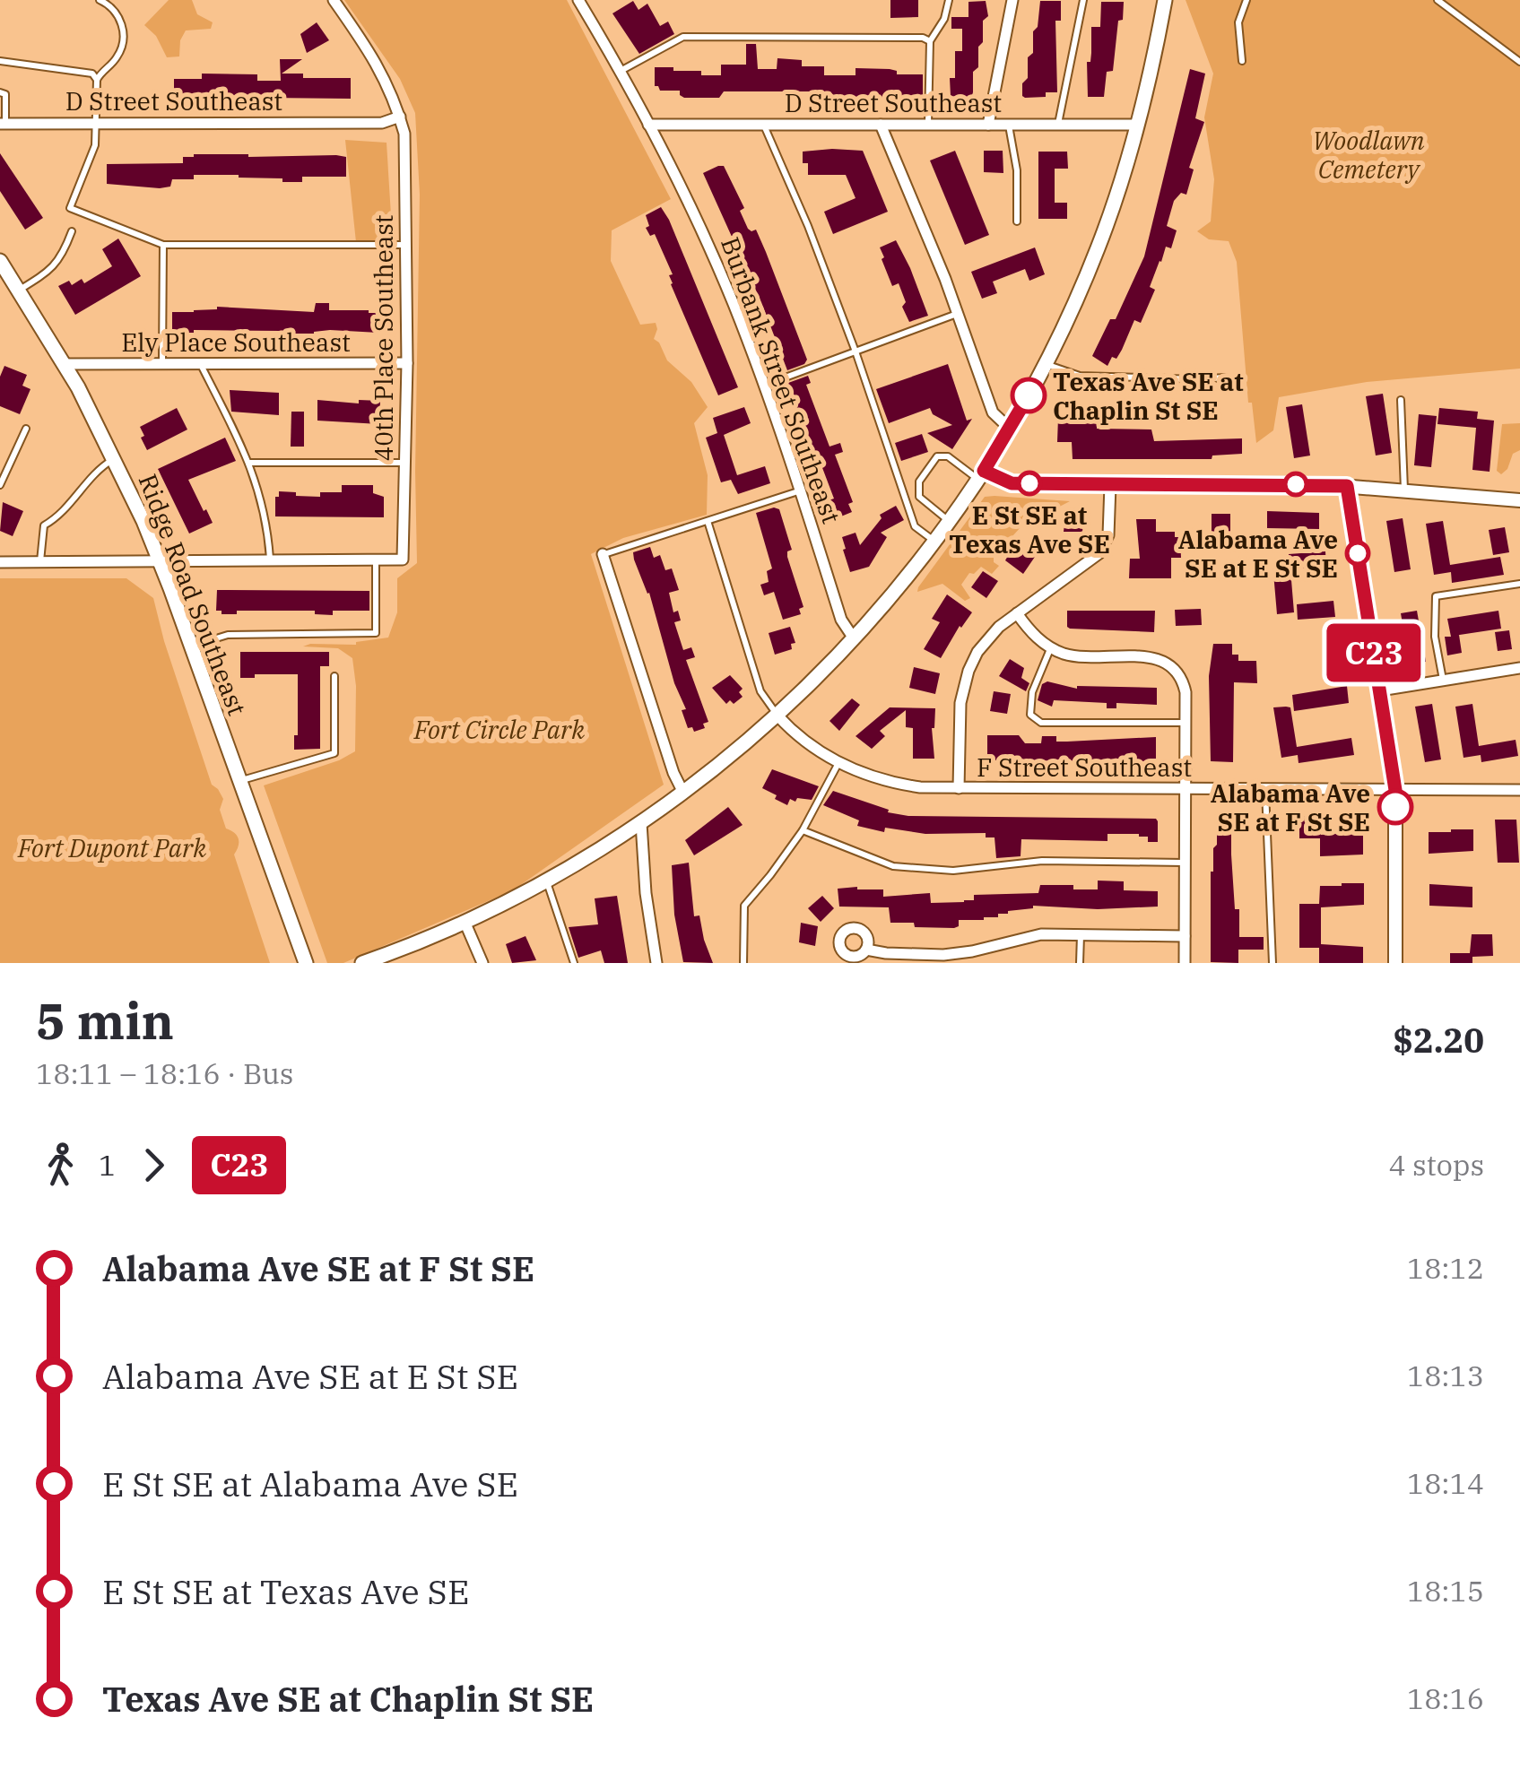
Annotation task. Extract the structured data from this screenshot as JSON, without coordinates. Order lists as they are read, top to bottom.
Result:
{
  "streets": {
    "main road": ["Ridge Road Southeast"],
    "street": [
      "D Street Southeast",
      "40th Place Southeast",
      "Ely Place Southeast",
      "Burbank Street Southeast",
      "F Street Southeast"
    ]
  },
  "crossings": [
    ["D Street Southeast", "40th Place Southeast"],
    ["D Street Southeast", "Burbank Street Southeast"],
    ["40th Place Southeast", "Ely Place Southeast"],
    ["Ely Place Southeast", "Ridge Road Southeast"]
  ],
  "parks": ["Woodlawn Cemetery", "Fort Circle Park", "Fort Dupont Park"],
  "places": [
    "Texas Ave SE at Chaplin St SE",
    "E St SE at Texas Ave SE",
    "Alabama Ave SE at E St SE",
    "Alabama Ave SE at F St SE"
  ],
  "lines": ["bus line C23"],
  "page": {
    "on_map": "C23",
    "heading": ["5 min", "18:11 – 18:16 · Bus", "$2.20"],
    "legs": ["1", "C23", "4 stops"],
    "list": [
      {
        "name": "Alabama Ave SE at F St SE",
        "value": "18:12"
      },
      {
        "name": "Alabama Ave SE at E St SE",
        "value": "18:13"
      },
      {
        "name": "E St SE at Alabama Ave SE",
        "value": "18:14"
      },
      {
        "name": "E St SE at Texas Ave SE",
        "value": "18:15"
      },
      {
        "name": "Texas Ave SE at Chaplin St SE",
        "value": "18:16"
      }
    ]
  }
}
